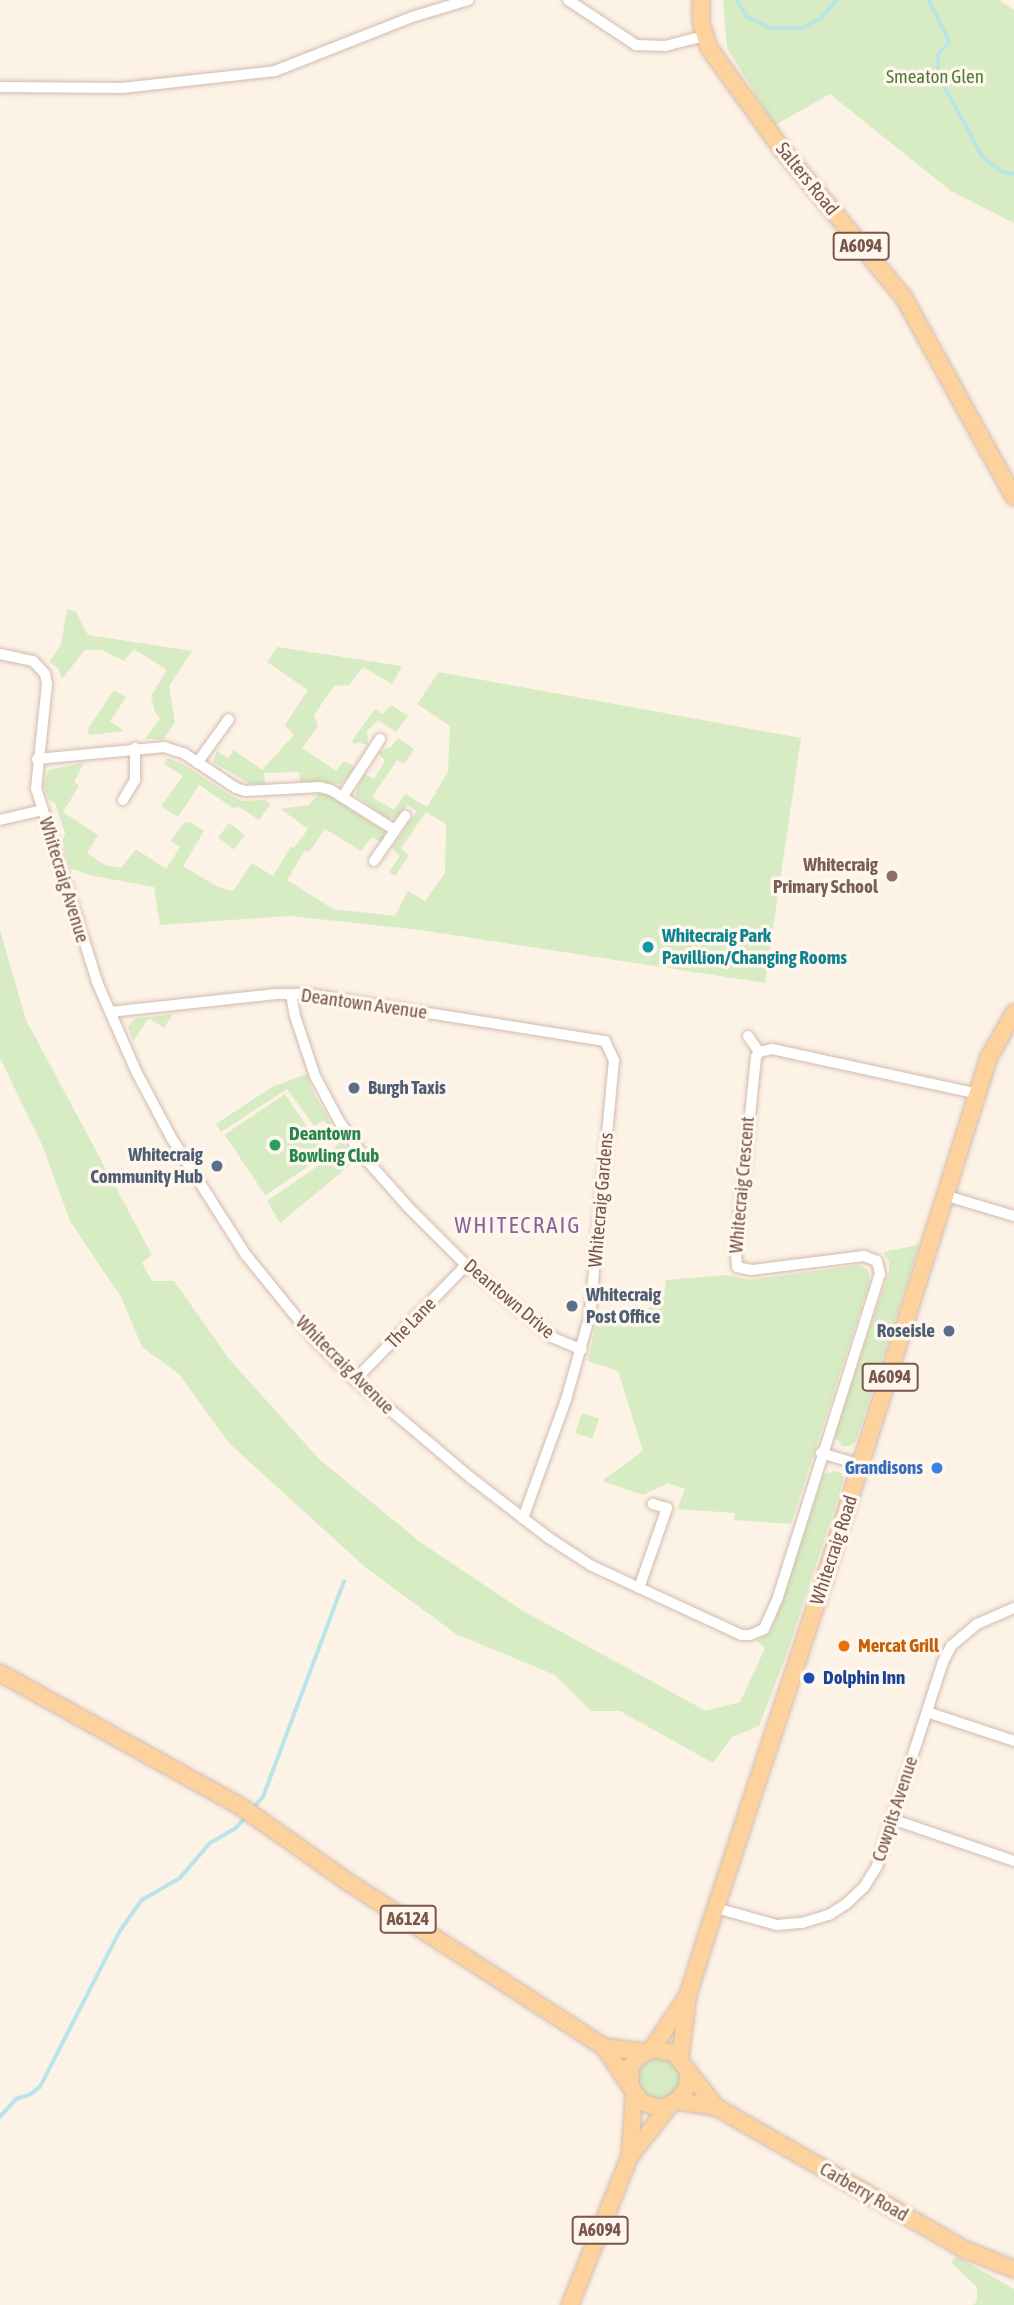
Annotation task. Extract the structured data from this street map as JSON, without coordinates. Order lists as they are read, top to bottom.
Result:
{
  "streets": {
    "main road": [
      "Salters Road",
      "A6094",
      "Whitecraig Road",
      "A6124",
      "Carberry Road"
    ],
    "street": [
      "Whitecraig Avenue",
      "Deantown Avenue",
      "Whitecraig Crescent",
      "Whitecraig Gardens",
      "Deantown Drive",
      "The Lane",
      "Cowpits Avenue"
    ]
  },
  "crossings": [
    ["A6094", "Whitecraig Road"],
    ["A6094", "Cowpits Avenue"],
    ["A6094", "A6124"],
    ["A6094", "Carberry Road"],
    ["Whitecraig Avenue", "Deantown Avenue"],
    ["Whitecraig Avenue", "Whitecraig Crescent"],
    ["Whitecraig Avenue", "Whitecraig Gardens"],
    ["Whitecraig Avenue", "The Lane"],
    ["Deantown Avenue", "Whitecraig Gardens"],
    ["Deantown Avenue", "Deantown Drive"],
    ["Whitecraig Gardens", "Deantown Drive"],
    ["Deantown Drive", "The Lane"],
    ["Whitecraig Road", "Cowpits Avenue"],
    ["A6124", "Carberry Road"]
  ],
  "districts": ["WHITECRAIG"],
  "parks": ["Smeaton Glen"],
  "places": [
    "Whitecraig Primary School",
    "Whitecraig Park Pavillion/Changing Rooms",
    "Burgh Taxis",
    "Deantown Bowling Club",
    "Whitecraig Community Hub",
    "Whitecraig Post Office",
    "Roseisle",
    "Grandisons",
    "Mercat Grill",
    "Dolphin Inn"
  ]
}
